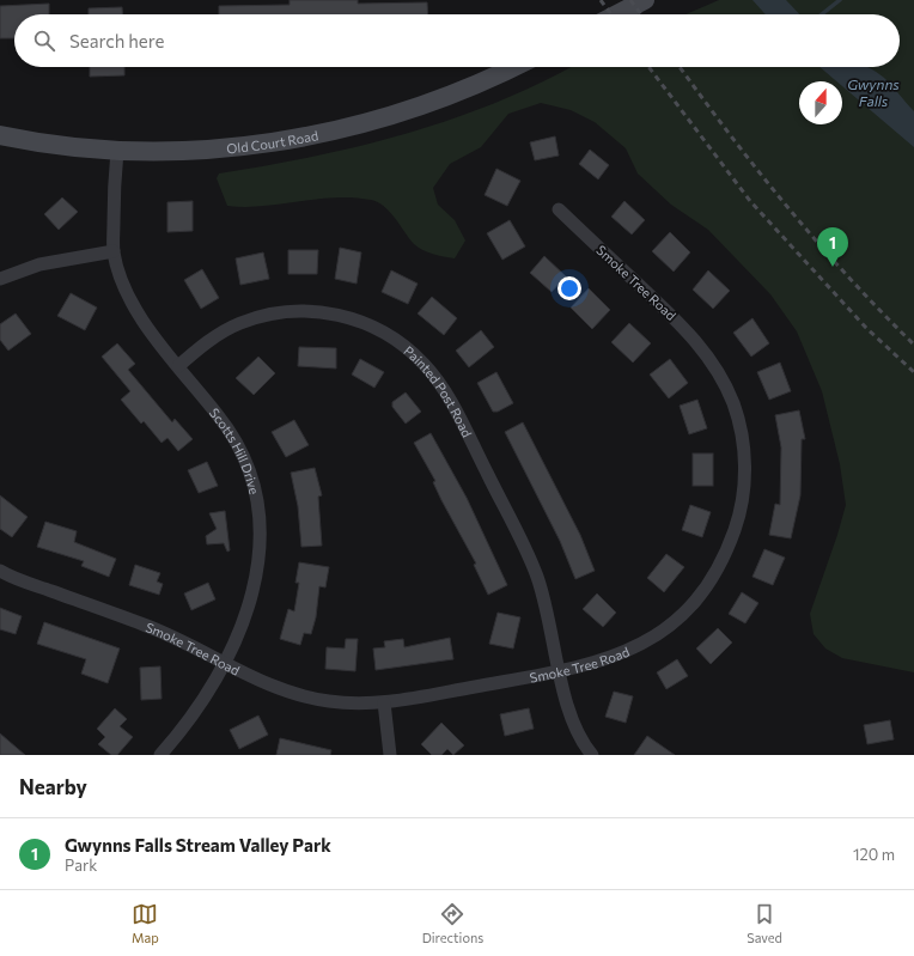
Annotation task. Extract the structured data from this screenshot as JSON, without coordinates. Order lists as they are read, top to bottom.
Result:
{
  "streets": {
    "main road": ["Old Court Road"],
    "street": ["Smoke Tree Road", "Painted Post Road", "Scotts Hill Drive"]
  },
  "crossings": [
    ["Old Court Road", "Scotts Hill Drive"],
    ["Smoke Tree Road", "Painted Post Road"],
    ["Smoke Tree Road", "Scotts Hill Drive"],
    ["Painted Post Road", "Scotts Hill Drive"]
  ],
  "water": ["Gwynns Falls"],
  "north": "top",
  "page": {
    "search": "Search here",
    "pins": "1",
    "heading": "Nearby",
    "list": [
      {
        "mark": "1",
        "name": "Gwynns Falls Stream Valley Park",
        "note": "Park",
        "value": "120 m"
      }
    ],
    "nav": ["Map", "Directions", "Saved"]
  }
}
